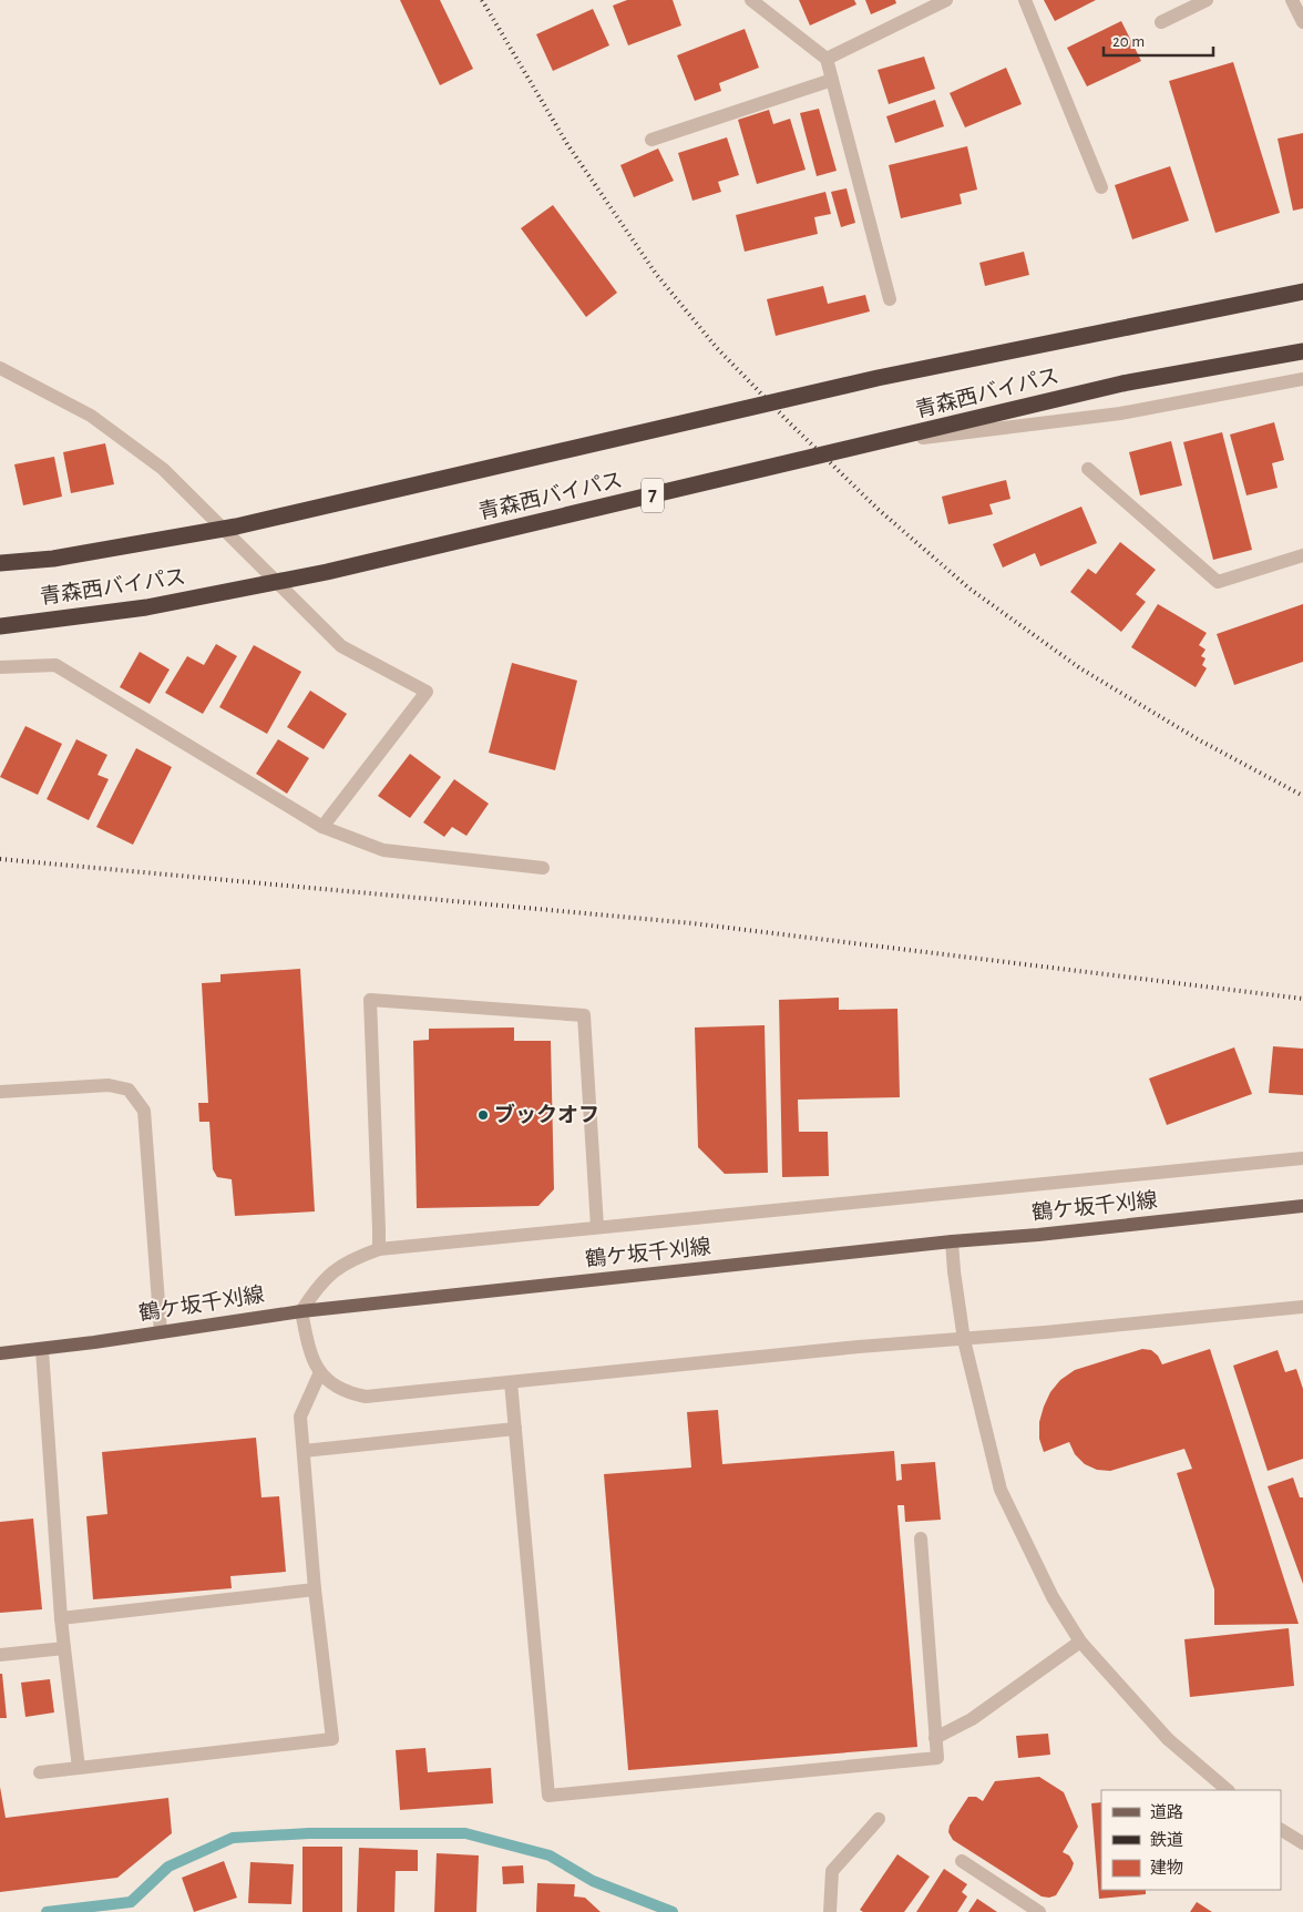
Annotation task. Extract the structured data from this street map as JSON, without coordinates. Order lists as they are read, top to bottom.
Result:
{
  "streets": {
    "highway": ["青森西バイパス", "7"],
    "main road": ["鶴ケ坂千刈線"]
  },
  "places": ["ブックオフ"],
  "legend": ["道路", "鉄道", "建物"],
  "scale_bar": "20 m"
}
